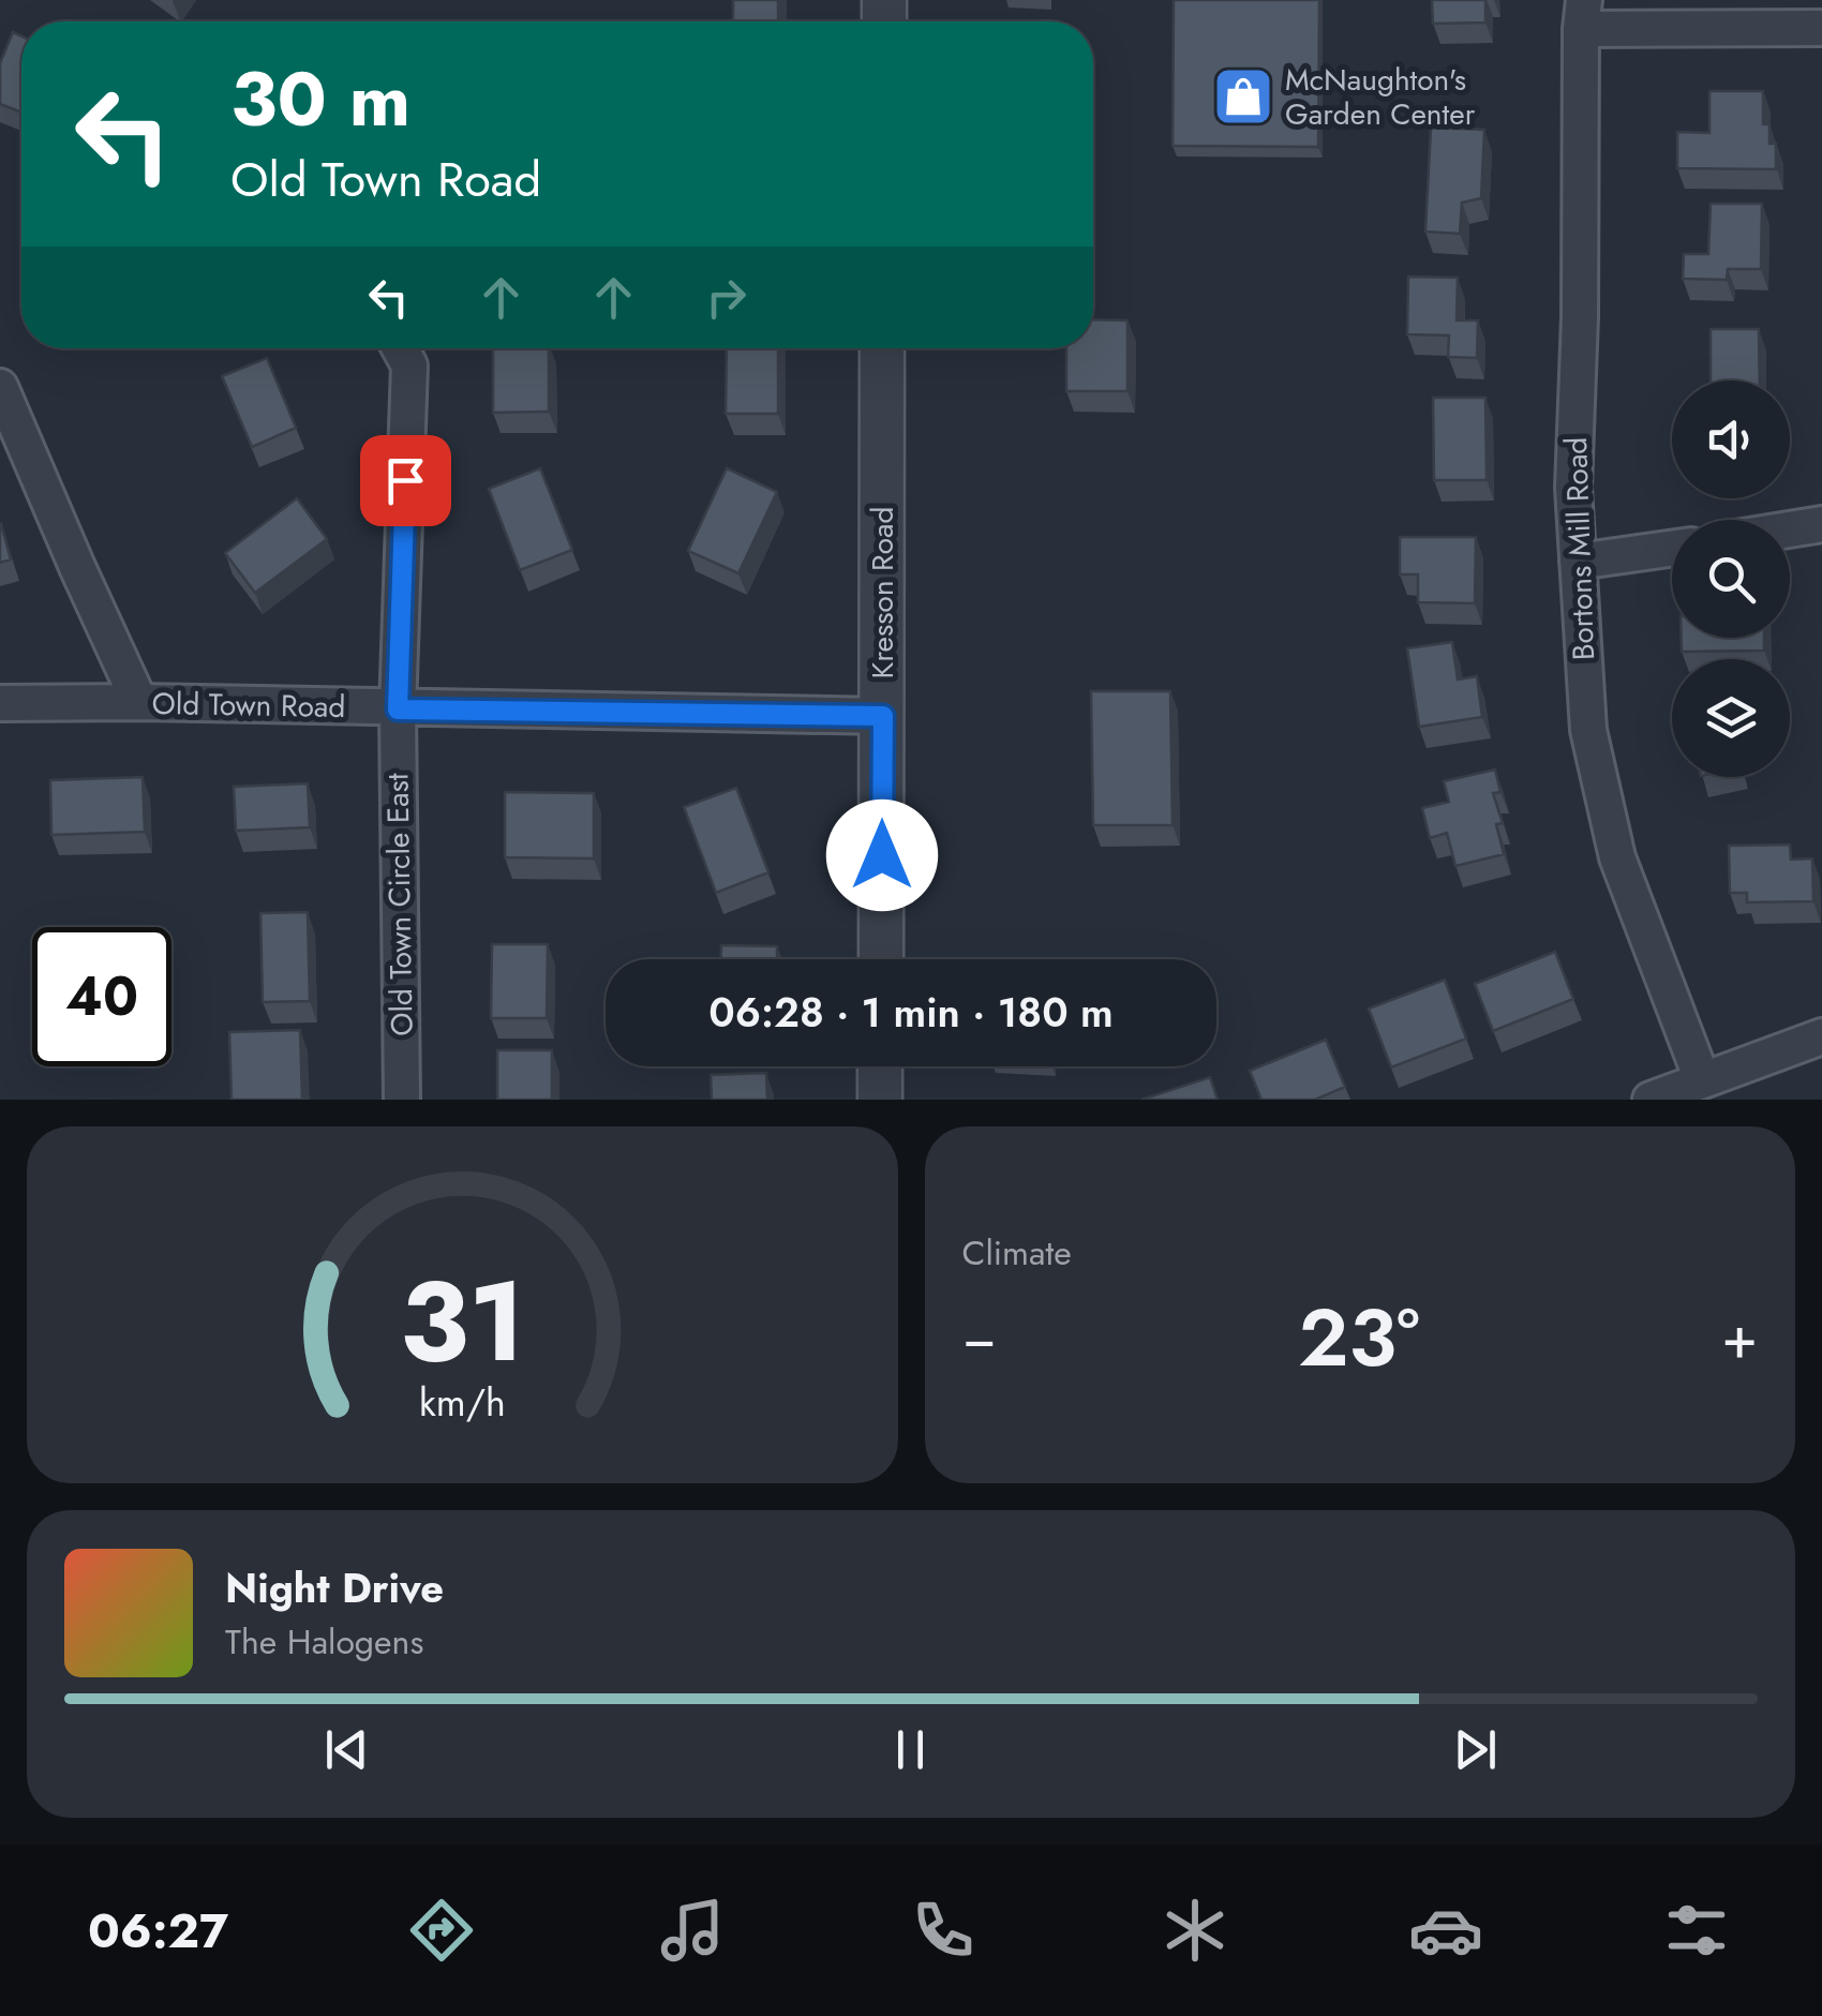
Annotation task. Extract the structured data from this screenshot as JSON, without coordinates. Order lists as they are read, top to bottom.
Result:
{
  "streets": {
    "street": [
      "Bortons Mill Road",
      "Kresson Road",
      "Old Town Road",
      "Old Town Circle East"
    ]
  },
  "crossings": [
    ["Kresson Road", "Old Town Road"],
    ["Old Town Road", "Old Town Circle East"]
  ],
  "places": {
    "shop": ["McNaughton's Garden Center"]
  },
  "page": {
    "turn": ["30 m", "Old Town Road"],
    "limit": "40",
    "trip": "06:28 · 1 min · 180 m",
    "tile": "Climate",
    "heat": ["−", "23°", "+"],
    "song": ["Night Drive", "The Halogens"],
    "tabs": "06:27",
    "gauge": ["31", "km/h"]
  }
}
